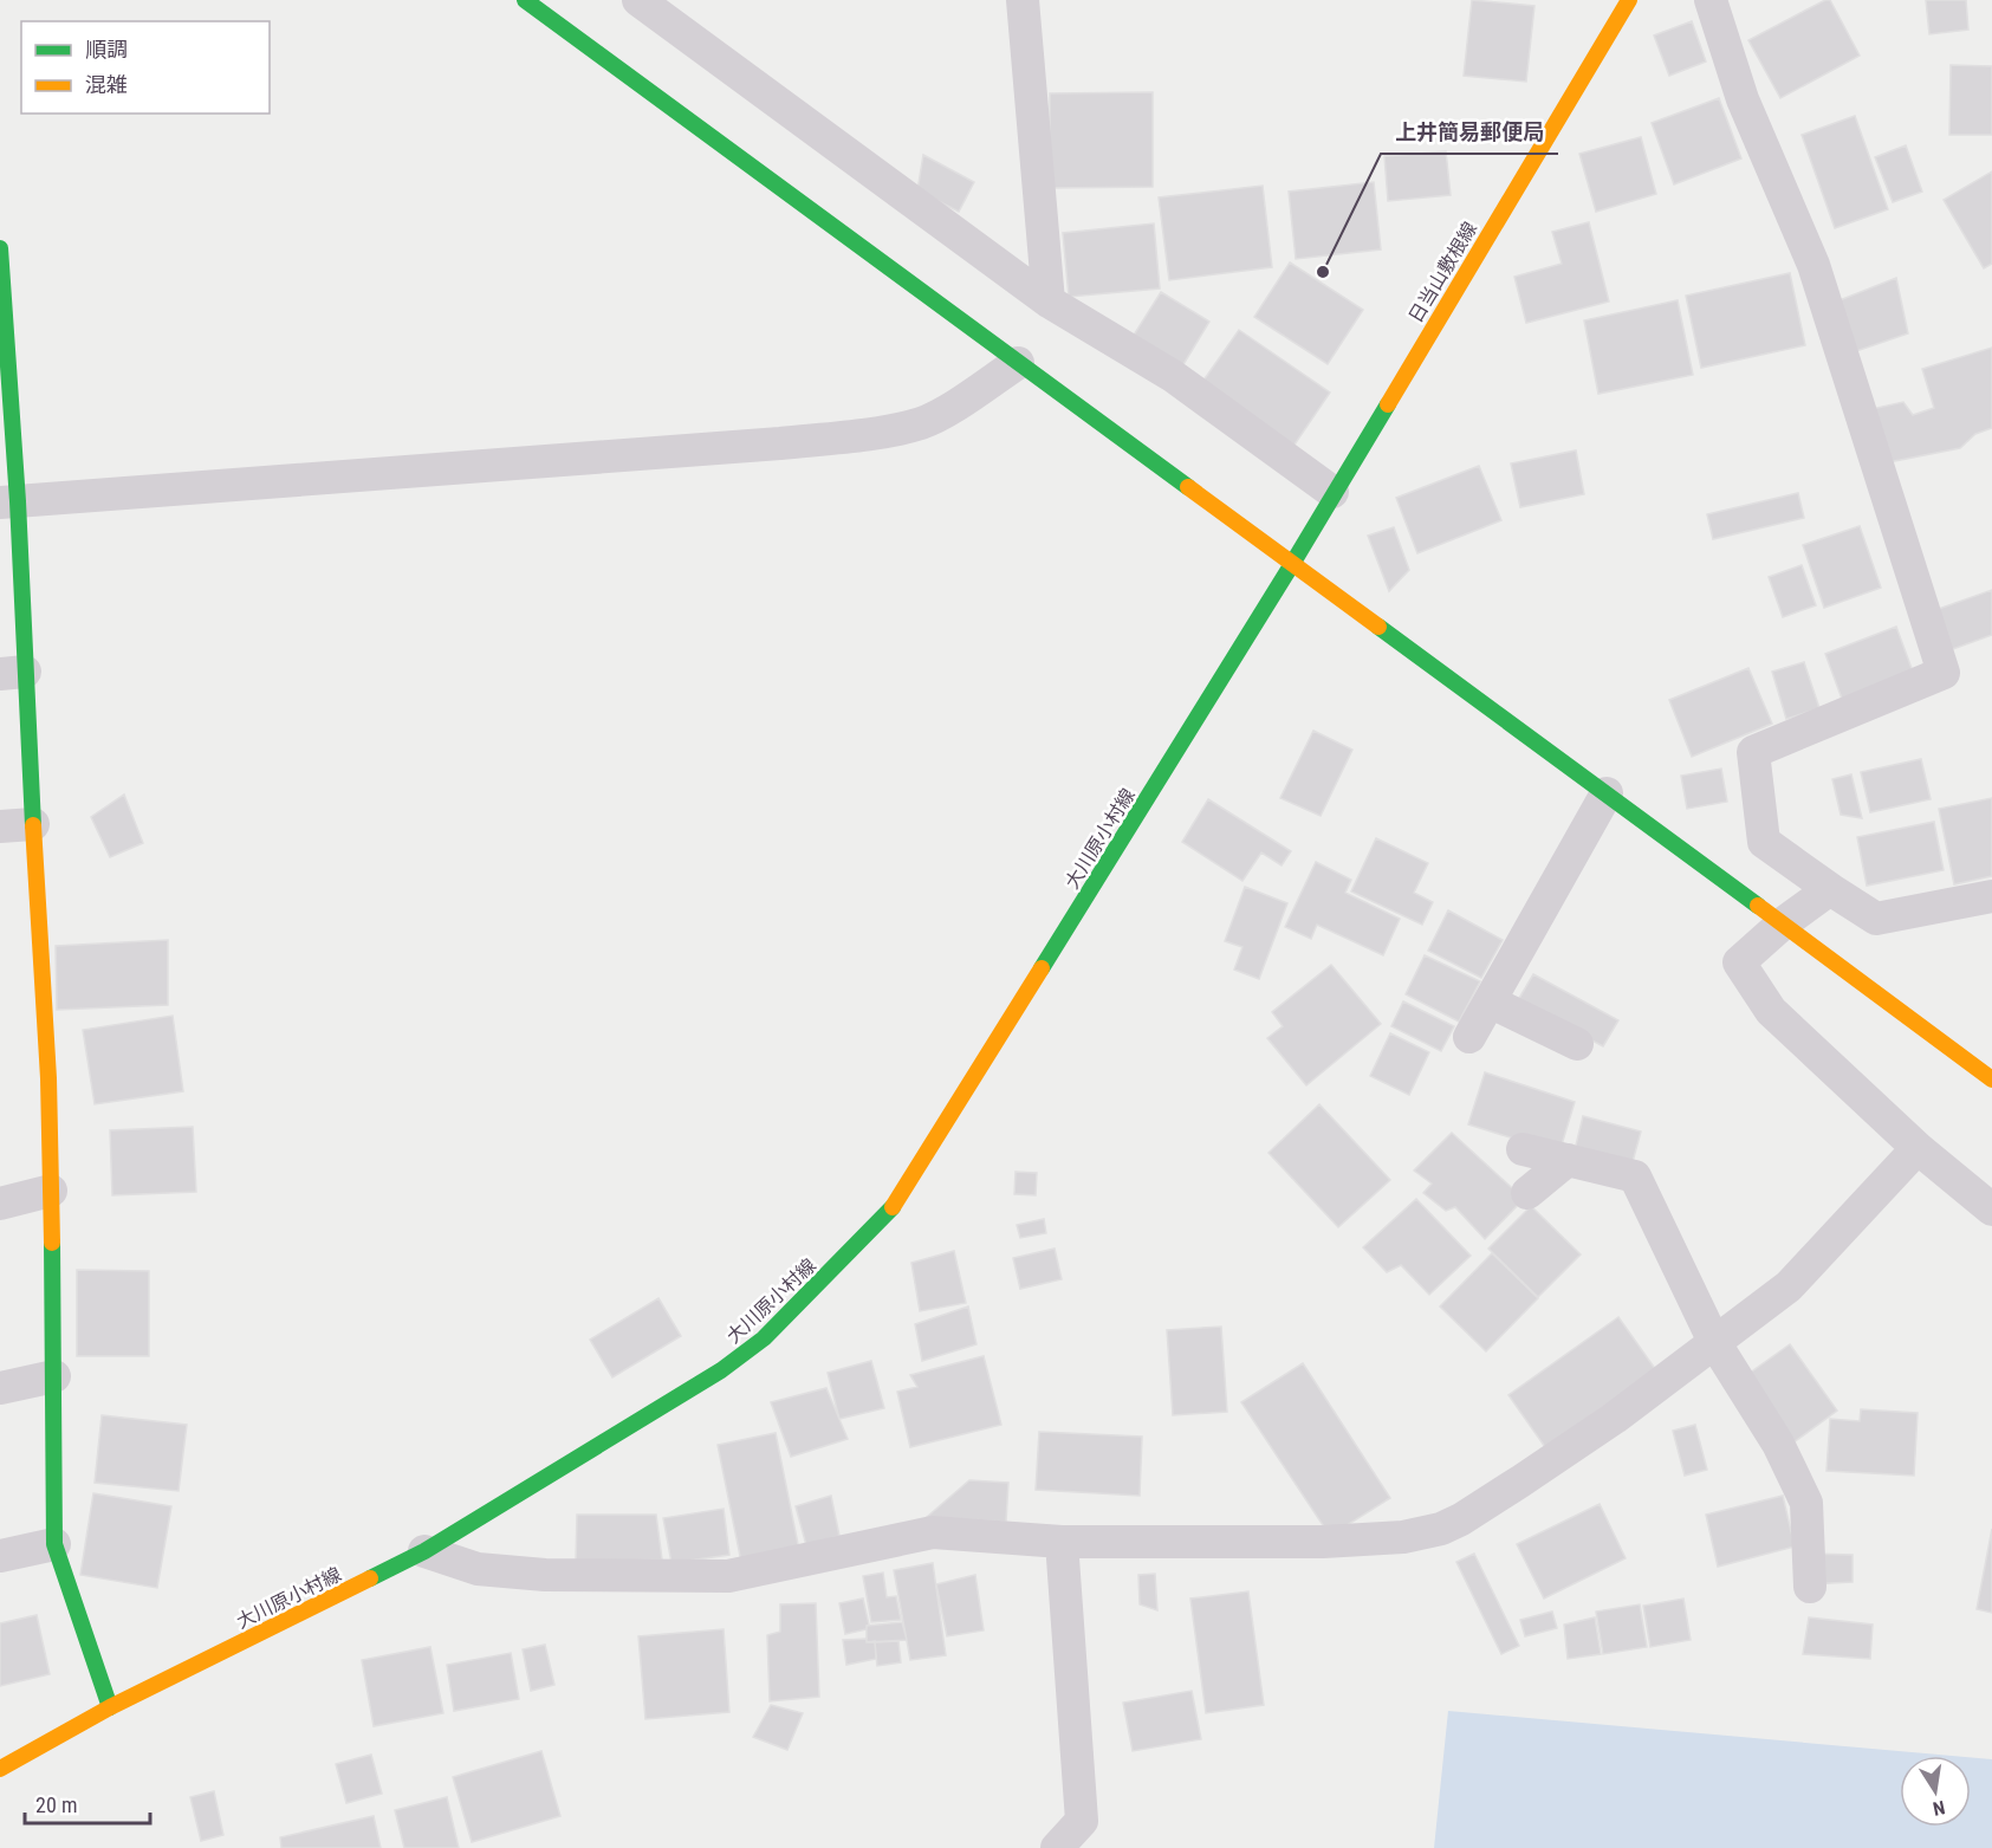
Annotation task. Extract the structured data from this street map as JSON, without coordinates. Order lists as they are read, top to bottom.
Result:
{
  "streets": {
    "main road": ["日当山敷根線", "大川原小村線"]
  },
  "crossings": [
    ["日当山敷根線", "大川原小村線"]
  ],
  "places": ["上井簡易郵便局"],
  "legend": ["順調", "混雑"],
  "scale_bar": "20 m",
  "north": "bottom"
}
